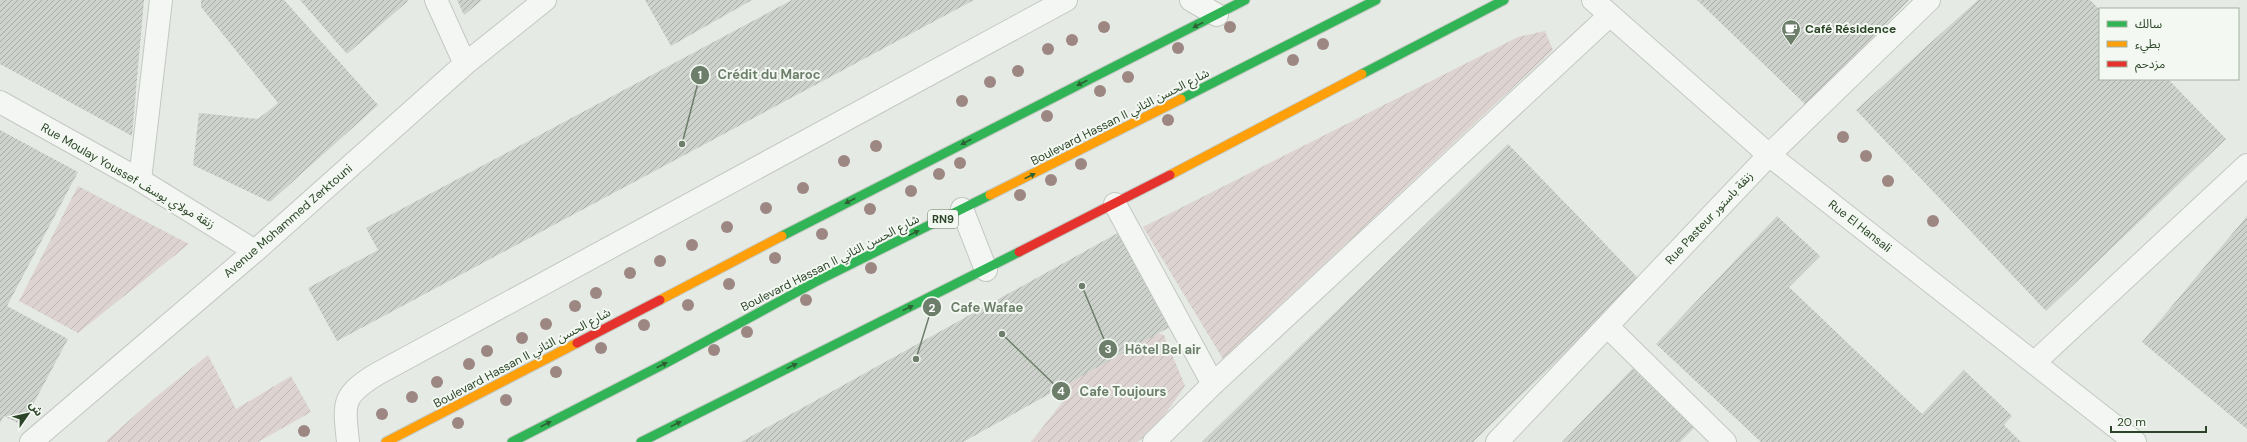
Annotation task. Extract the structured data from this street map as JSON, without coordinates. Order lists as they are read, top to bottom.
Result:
{
  "streets": {
    "main road": ["Boulevard Hassan II شارع الحسن الثاني", "RN9"],
    "street": [
      "Rue Moulay Youssef زنقة مولاي يوسف",
      "Rue Pasteur زنقة باستور",
      "Avenue Mohammed Zerktouni",
      "Rue El Hansali"
    ]
  },
  "crossings": [
    ["Rue Moulay Youssef زنقة مولاي يوسف", "Avenue Mohammed Zerktouni"],
    ["Rue Pasteur زنقة باستور", "Rue El Hansali"]
  ],
  "places": {
    "cafe": ["Café Résidence"],
    "other": [
      "Crédit du Maroc",
      "Hôtel Bel air",
      "Cafe Toujours",
      "Cafe Wafae"
    ]
  },
  "legend": ["سالك", "بطيء", "مزدحم"],
  "scale_bar": "20 m",
  "north": "top right"
}
